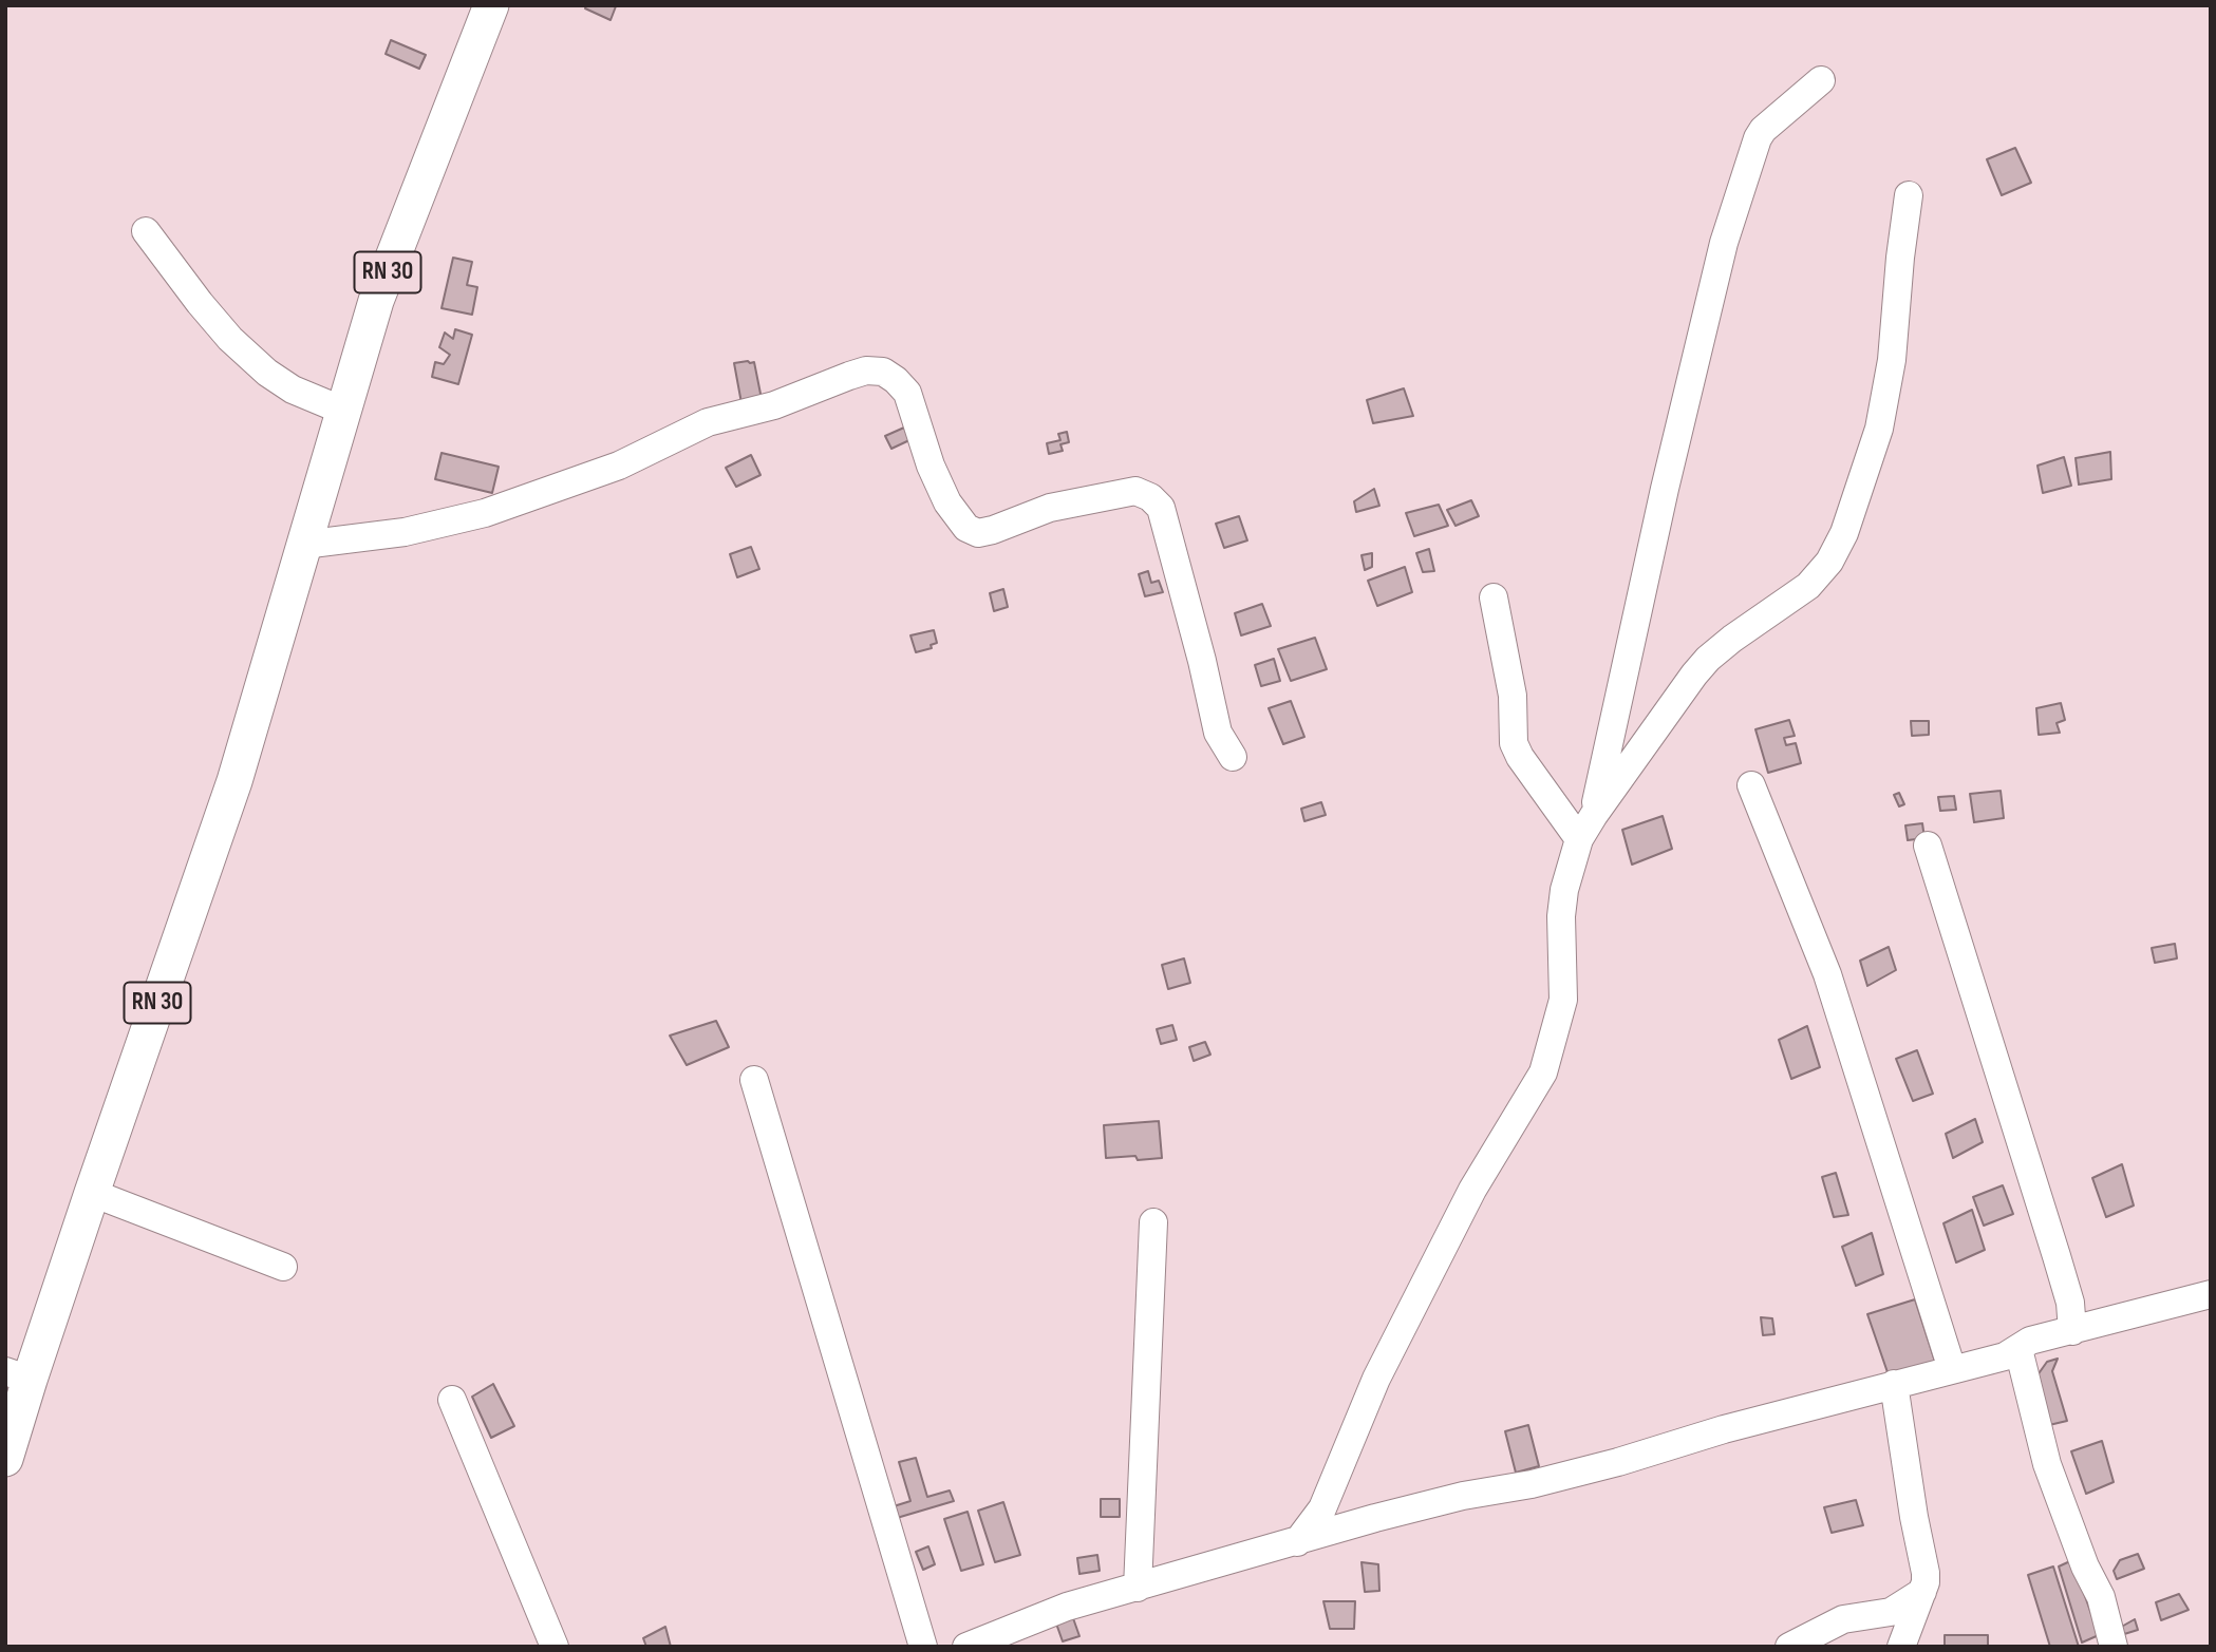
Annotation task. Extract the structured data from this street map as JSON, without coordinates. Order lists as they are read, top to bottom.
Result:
{
  "streets": {
    "main road": ["RN 30"]
  }
}
